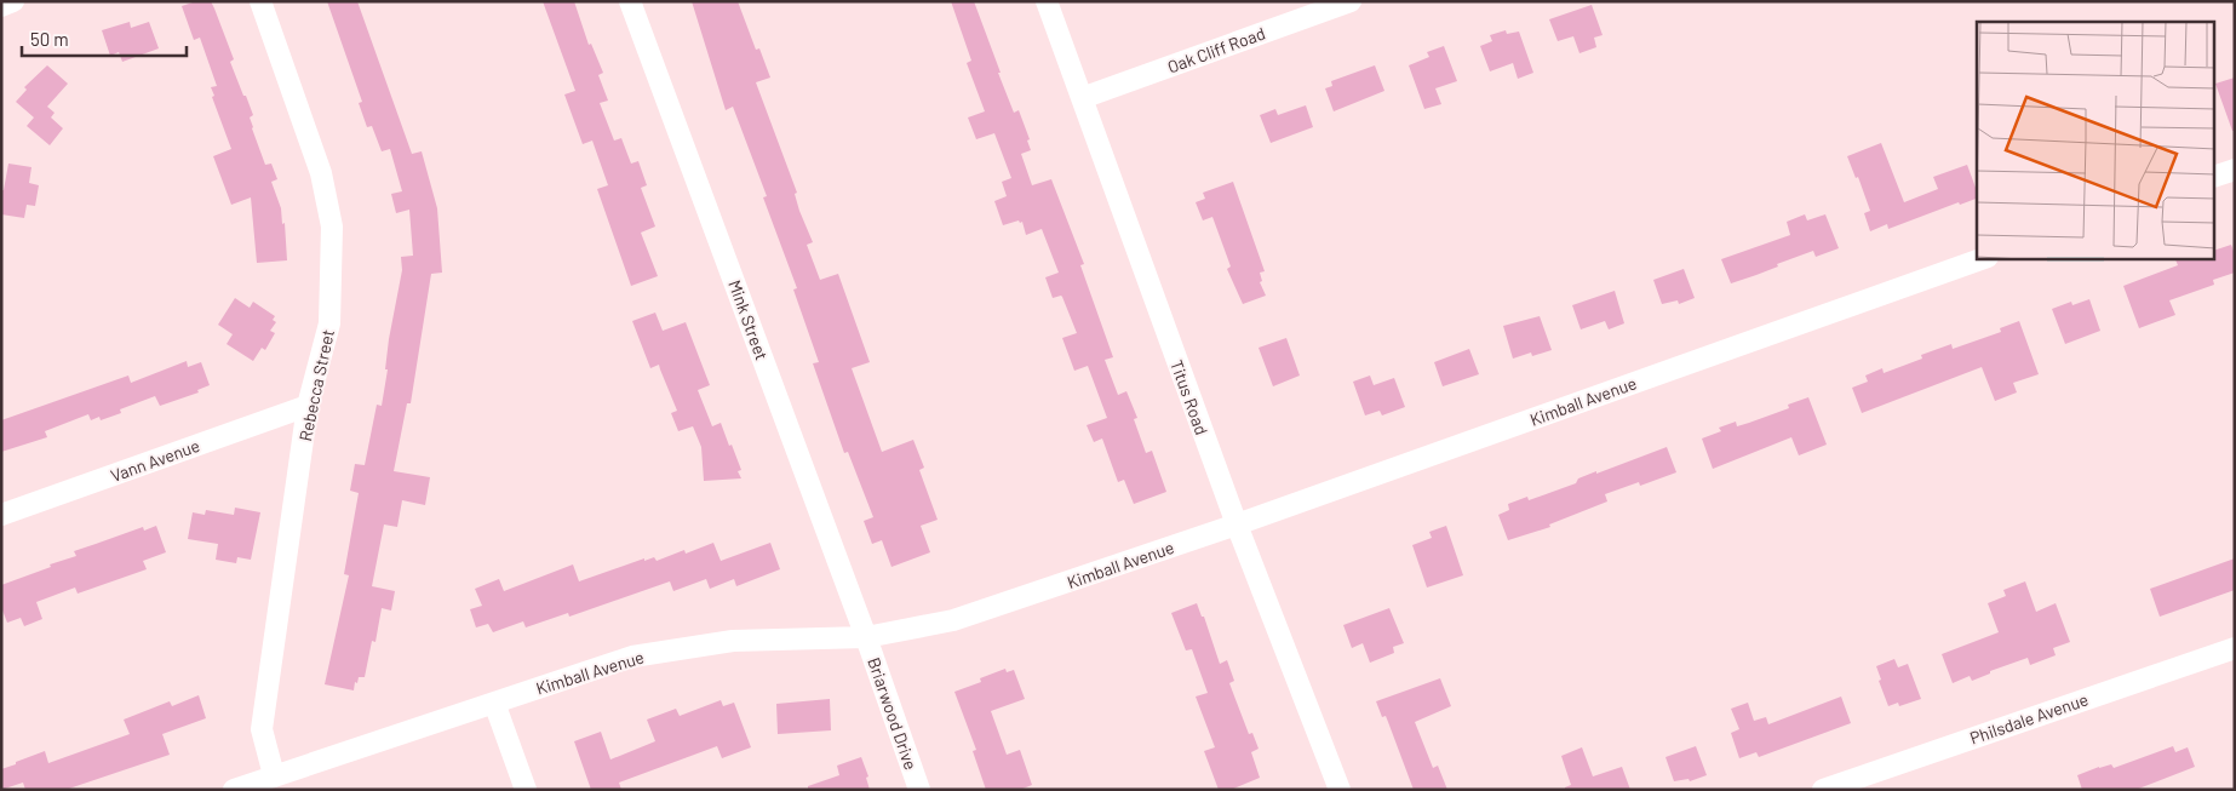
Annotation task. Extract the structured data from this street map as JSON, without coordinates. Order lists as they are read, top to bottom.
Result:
{
  "streets": {
    "street": [
      "Oak Cliff Road",
      "Mink Street",
      "Rebecca Street",
      "Titus Road",
      "Kimball Avenue",
      "Vann Avenue",
      "Briarwood Drive",
      "Philsdale Avenue"
    ]
  },
  "crossings": [
    ["Oak Cliff Road", "Titus Road"],
    ["Mink Street", "Kimball Avenue"],
    ["Mink Street", "Briarwood Drive"],
    ["Rebecca Street", "Kimball Avenue"],
    ["Rebecca Street", "Vann Avenue"],
    ["Titus Road", "Kimball Avenue"],
    ["Kimball Avenue", "Briarwood Drive"]
  ],
  "scale_bar": "50 m"
}
